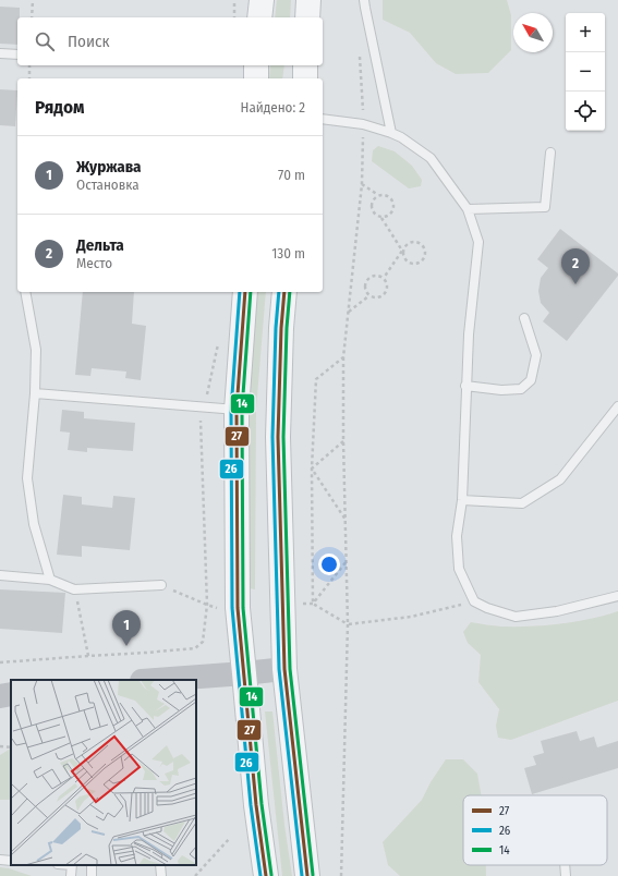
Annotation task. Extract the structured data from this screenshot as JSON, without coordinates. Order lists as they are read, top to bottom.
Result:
{
  "lines": ["transit line 27", "transit line 26", "transit line 14"],
  "legend": ["27", "26", "14"],
  "north": "top left",
  "page": {
    "map_buttons": ["+", "−"],
    "search": "Поиск",
    "heading": ["Рядом", "Найдено: 2"],
    "list": [
      {
        "mark": "1",
        "name": "Журжава",
        "note": "Остановка",
        "value": "70 m"
      },
      {
        "mark": "2",
        "name": "Дельта",
        "note": "Место",
        "value": "130 m"
      }
    ],
    "pins": ["2", "1"]
  }
}
